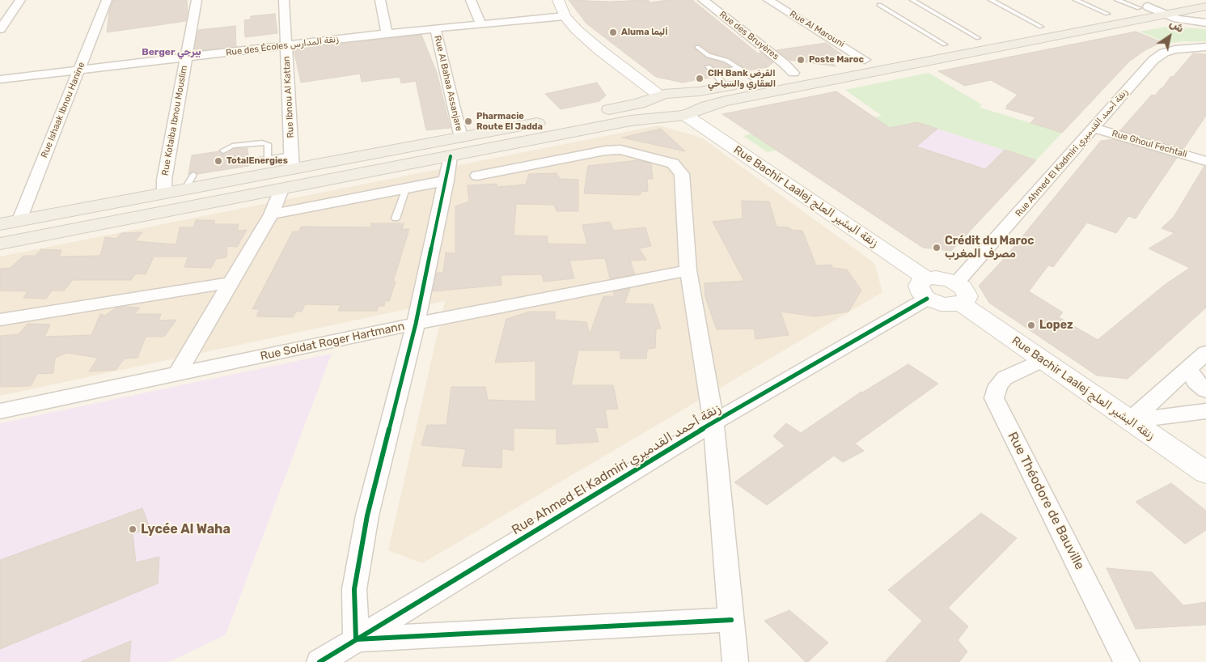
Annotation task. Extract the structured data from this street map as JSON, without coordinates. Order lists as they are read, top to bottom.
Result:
{
  "streets": {
    "street": [
      "Rue Al Marouni",
      "Rue des Bruyères",
      "Rue des Écoles زنقة المدارس",
      "Rue Al Bahaa Assanjare",
      "Rue Ibnou Al Kattan",
      "Rue Ishaak Ibnou Hanine",
      "Rue Kotaiba Ibnou Mouslim",
      "Rue Ghoul Fechtali",
      "Rue Ahmed El Kadmiri زنقة أحمد القدميري",
      "Rue Bachir Laalej زنقة البشير العلج",
      "Rue Soldat Roger Hartmann",
      "Rue Théodore de Bauville"
    ]
  },
  "crossings": [
    ["Rue des Écoles زنقة المدارس", "Rue Al Bahaa Assanjare"],
    ["Rue des Écoles زنقة المدارس", "Rue Ibnou Al Kattan"],
    ["Rue des Écoles زنقة المدارس", "Rue Ishaak Ibnou Hanine"],
    ["Rue des Écoles زنقة المدارس", "Rue Kotaiba Ibnou Mouslim"],
    ["Rue Ghoul Fechtali", "Rue Ahmed El Kadmiri زنقة أحمد القدميري"],
    ["Rue Ahmed El Kadmiri زنقة أحمد القدميري", "Rue Bachir Laalej زنقة البشير العلج"],
    ["Rue Bachir Laalej زنقة البشير العلج", "Rue Théodore de Bauville"]
  ],
  "districts": ["Berger بيرجي"],
  "places": [
    "Aluma أليما",
    "Poste Maroc",
    "CIH Bank القرض العقاري والسياحي",
    "Pharmacie Route El Jadda",
    "TotalEnergies",
    "Crédit du Maroc مصرف المغرب",
    "Lopez",
    "Lycée Al Waha"
  ],
  "north": "top right"
}
